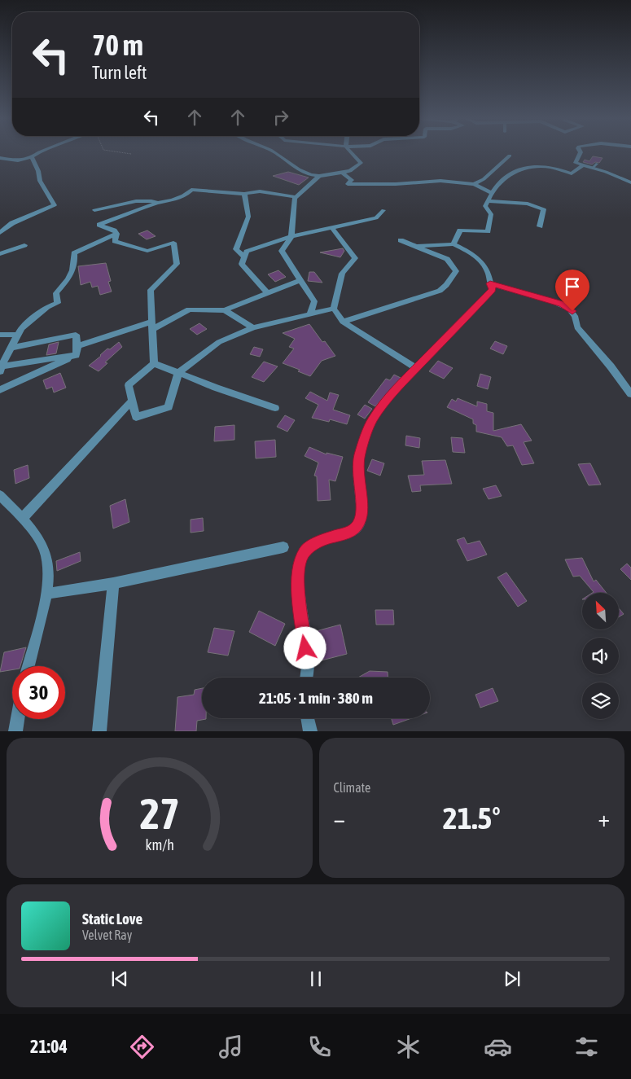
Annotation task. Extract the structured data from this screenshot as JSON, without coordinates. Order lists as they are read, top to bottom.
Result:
{
  "north": "top left",
  "page": {
    "turn": ["70 m", "Turn left"],
    "limit": "30",
    "trip": "21:05 · 1 min · 380 m",
    "tile": "Climate",
    "heat": ["−", "21.5°", "+"],
    "song": ["Static Love", "Velvet Ray"],
    "tabs": "21:04",
    "gauge": ["27", "km/h"]
  }
}
